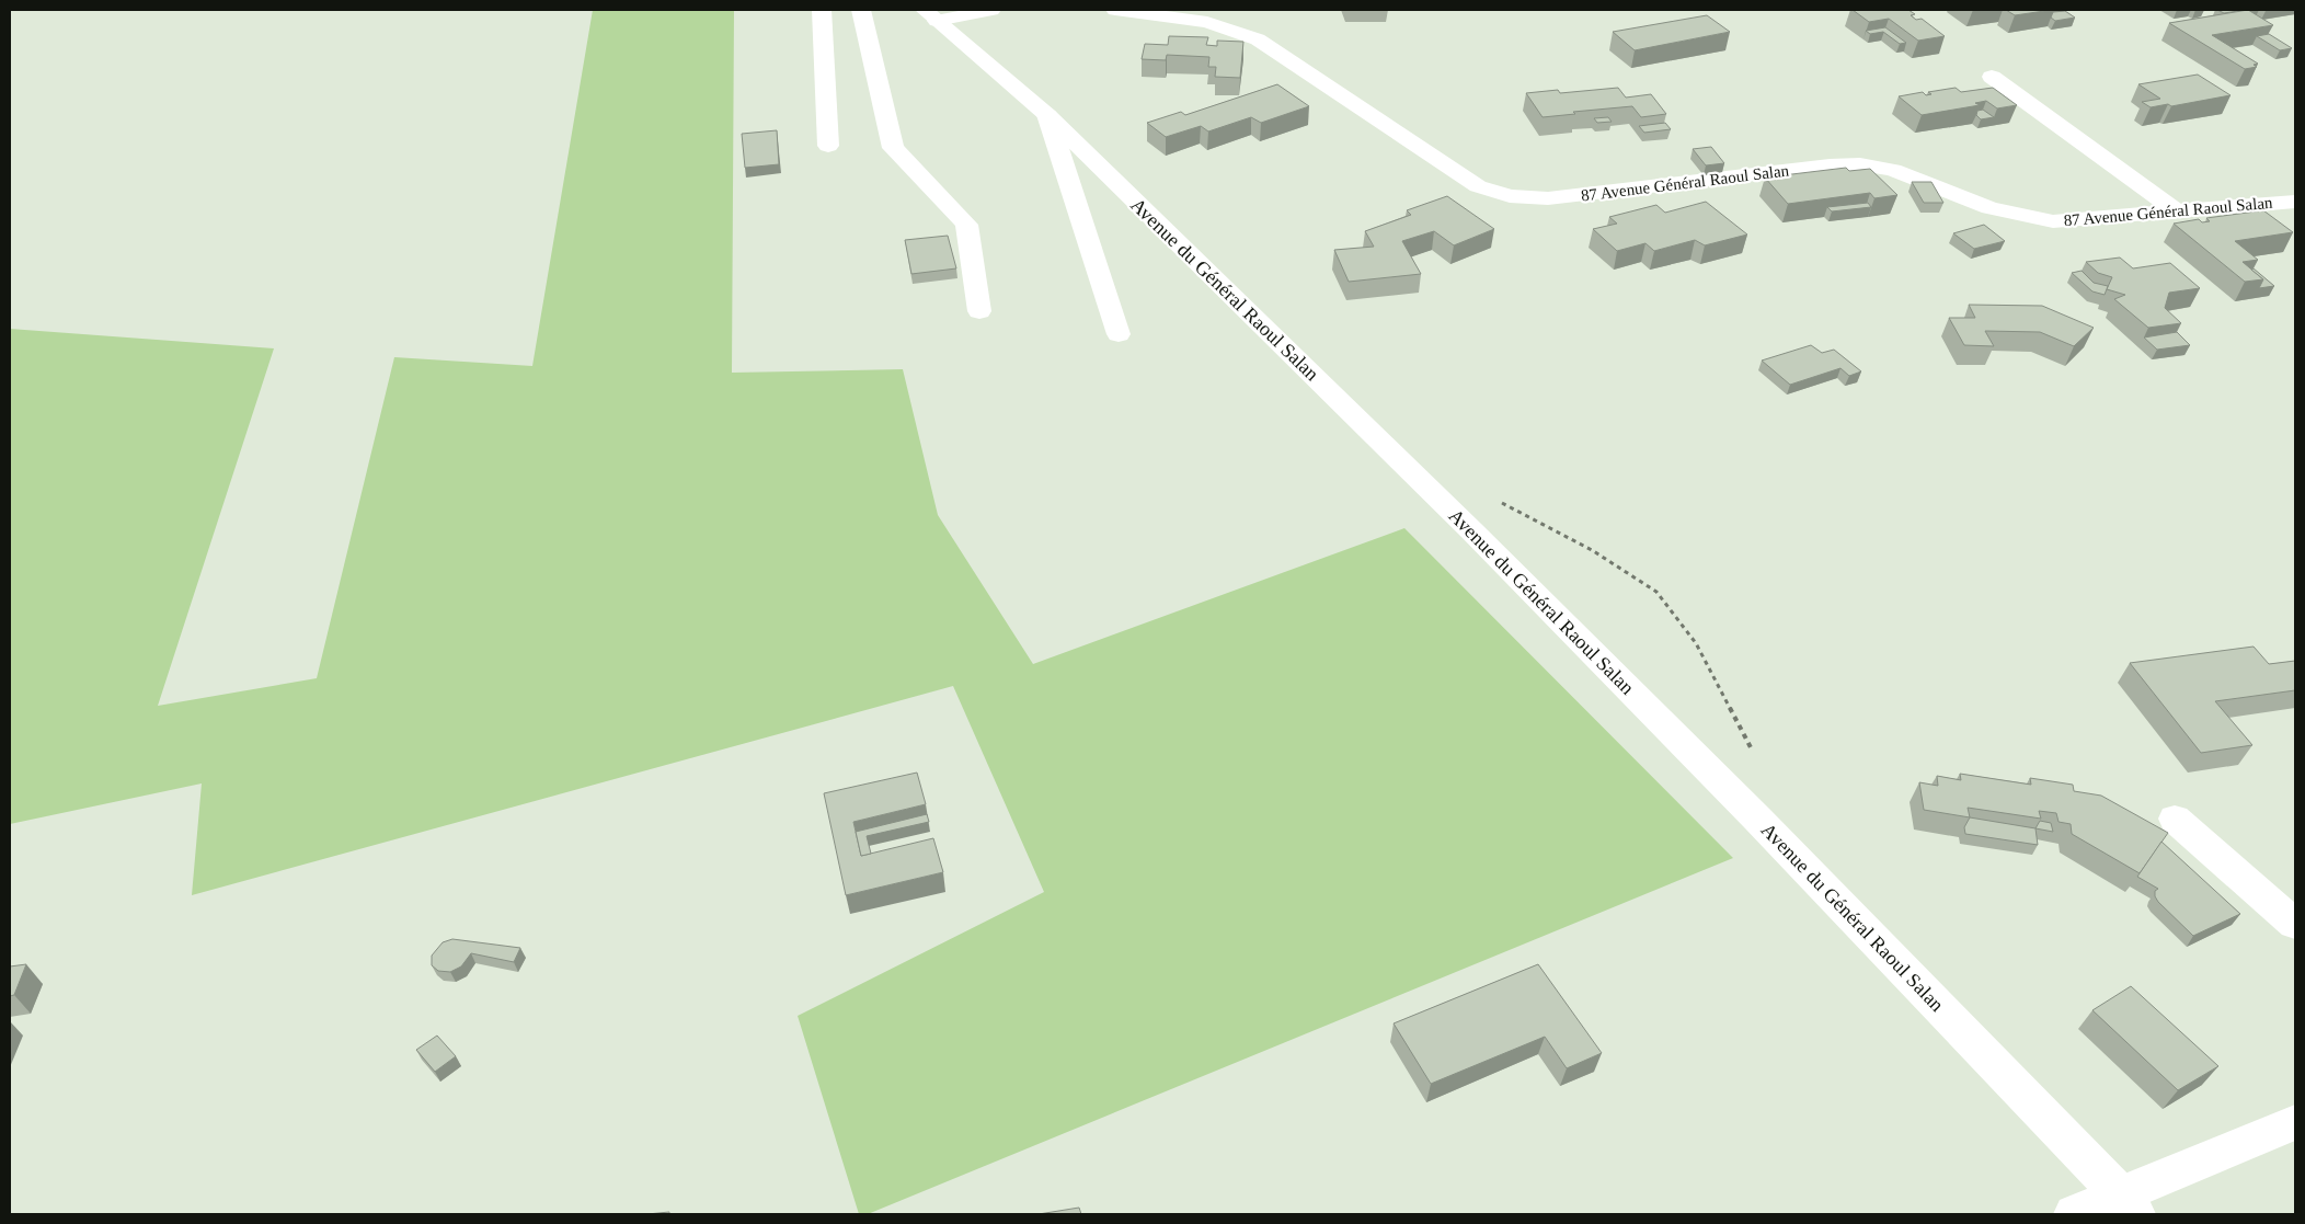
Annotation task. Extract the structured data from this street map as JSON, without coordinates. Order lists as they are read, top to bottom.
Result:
{
  "streets": {
    "street": ["87 Avenue Général Raoul Salan", "Avenue du Général Raoul Salan"]
  }
}
